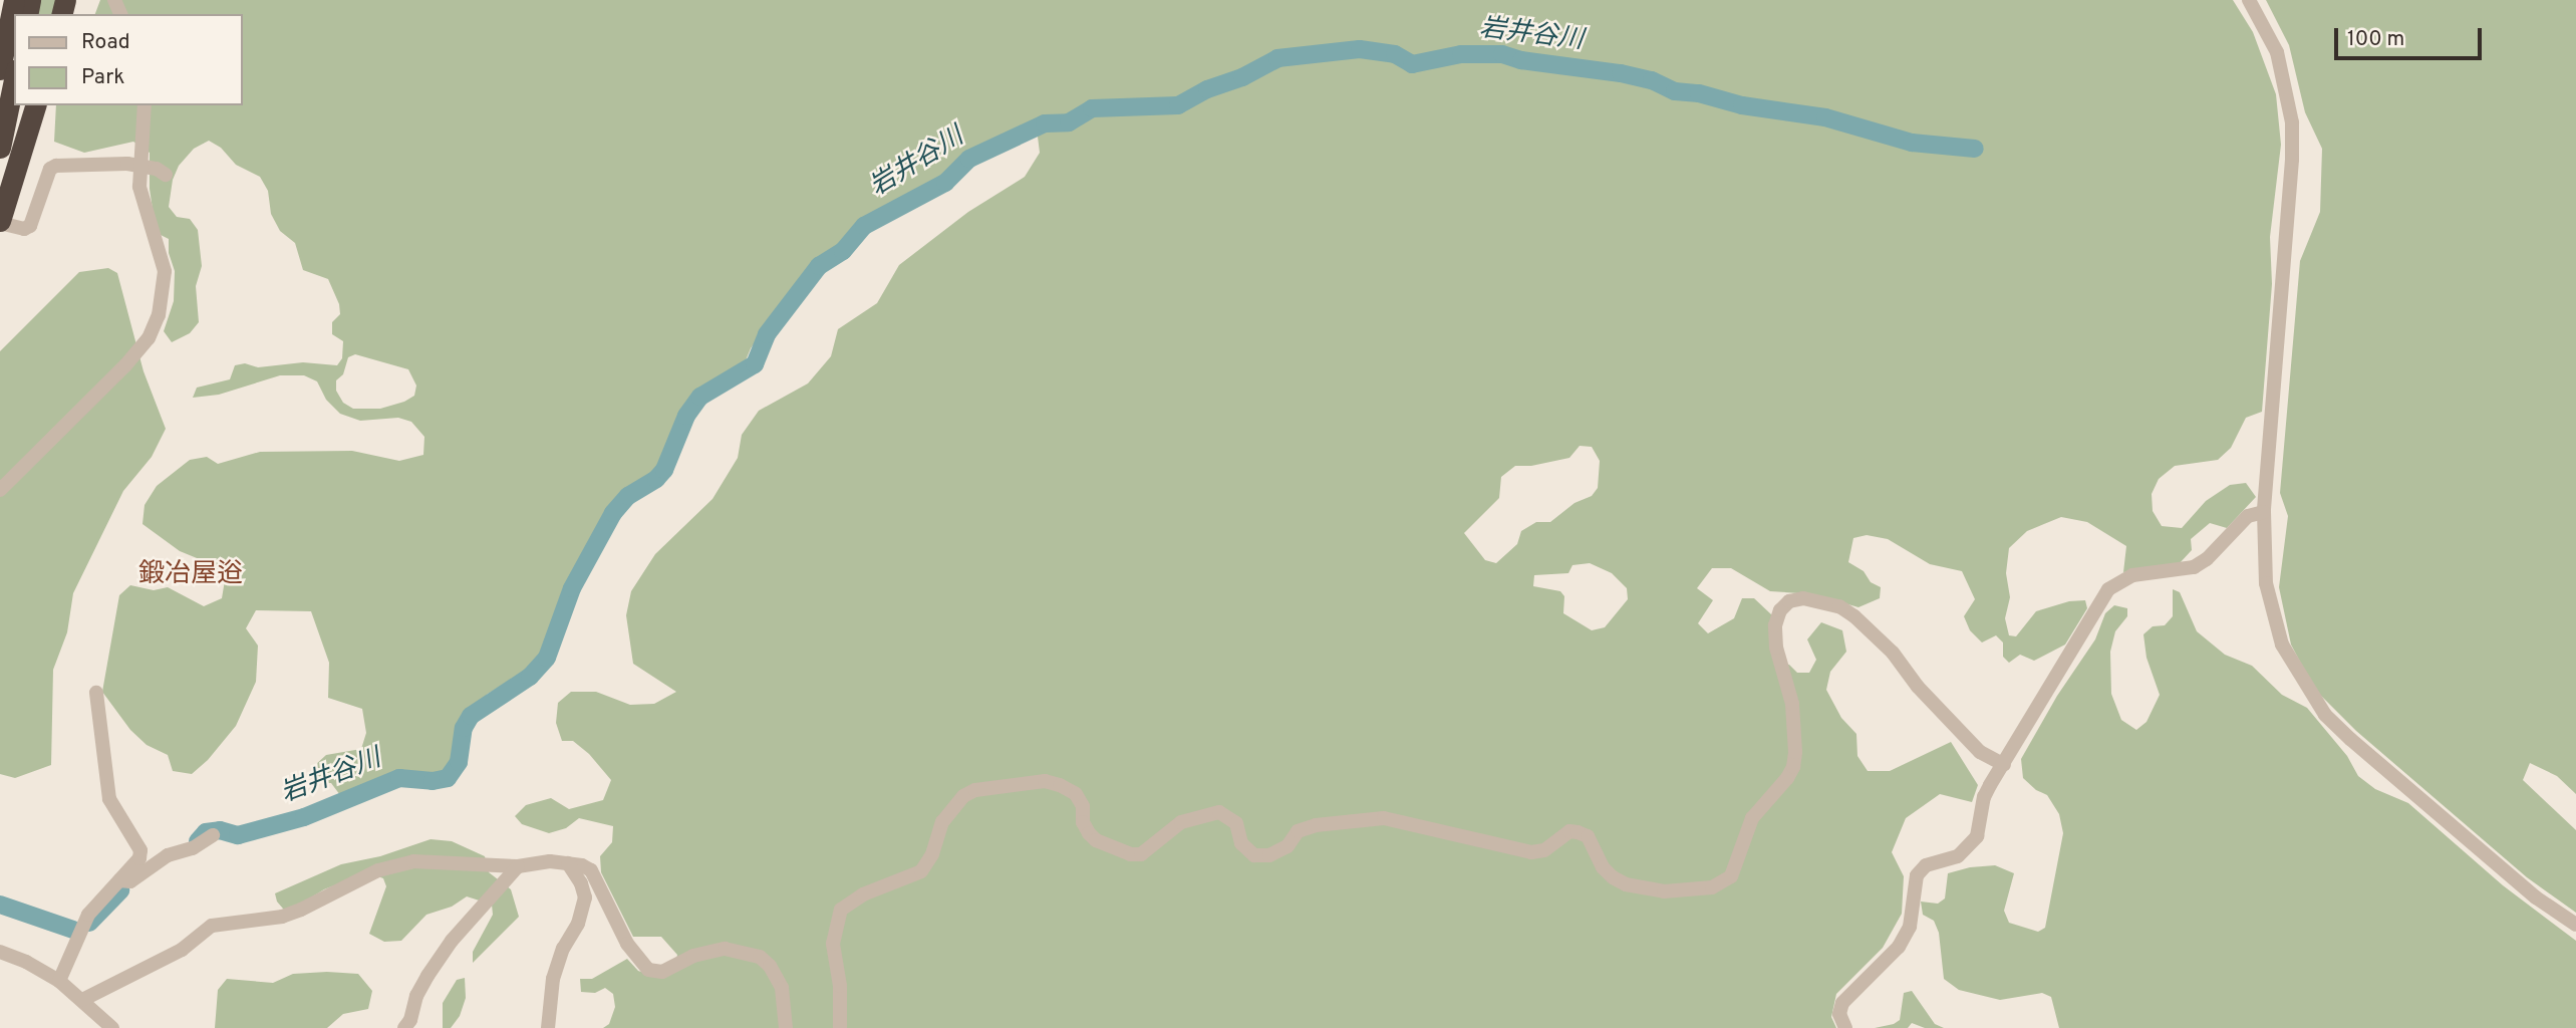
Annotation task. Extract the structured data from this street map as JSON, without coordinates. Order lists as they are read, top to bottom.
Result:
{
  "districts": ["鍛冶屋逧"],
  "water": ["岩井谷川"],
  "legend": ["Road", "Park"],
  "scale_bar": "100 m"
}
